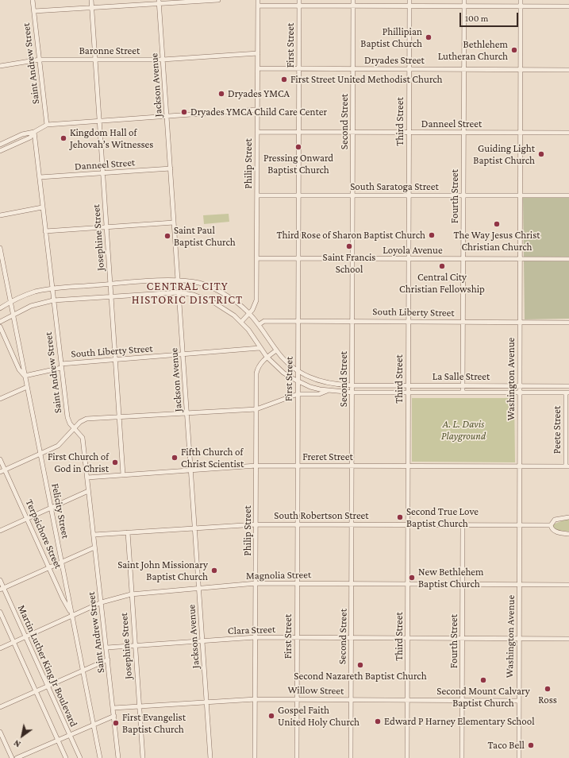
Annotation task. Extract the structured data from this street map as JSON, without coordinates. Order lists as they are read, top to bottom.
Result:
{
  "streets": {
    "street": [
      "First Street",
      "Baronne Street",
      "Dryades Street",
      "Saint Andrew Street",
      "Jackson Avenue",
      "Second Street",
      "Third Street",
      "Danneel Street",
      "Philip Street",
      "South Saratoga Street",
      "Fourth Street",
      "Josephine Street",
      "Loyola Avenue",
      "South Liberty Street",
      "La Salle Street",
      "Washington Avenue",
      "Peete Street",
      "Freret Street",
      "Felicity Street",
      "South Robertson Street",
      "Terpsichore Street",
      "Magnolia Street",
      "Clara Street",
      "Martin Luther King Jr Boulevard",
      "Willow Street"
    ]
  },
  "crossings": [
    ["First Street", "Dryades Street"],
    ["First Street", "Danneel Street"],
    ["First Street", "South Saratoga Street"],
    ["First Street", "Loyola Avenue"],
    ["First Street", "South Liberty Street"],
    ["First Street", "La Salle Street"],
    ["First Street", "Freret Street"],
    ["First Street", "South Robertson Street"],
    ["First Street", "Magnolia Street"],
    ["First Street", "Clara Street"],
    ["First Street", "Willow Street"],
    ["Baronne Street", "Saint Andrew Street"],
    ["Baronne Street", "Jackson Avenue"],
    ["Baronne Street", "Philip Street"],
    ["Baronne Street", "Josephine Street"],
    ["Dryades Street", "Second Street"],
    ["Dryades Street", "Third Street"],
    ["Dryades Street", "Philip Street"],
    ["Dryades Street", "Fourth Street"],
    ["Dryades Street", "Washington Avenue"],
    ["Saint Andrew Street", "Danneel Street"],
    ["Saint Andrew Street", "South Liberty Street"],
    ["Saint Andrew Street", "La Salle Street"],
    ["Saint Andrew Street", "Freret Street"],
    ["Saint Andrew Street", "South Robertson Street"],
    ["Saint Andrew Street", "Magnolia Street"],
    ["Saint Andrew Street", "Clara Street"],
    ["Saint Andrew Street", "Willow Street"],
    ["Jackson Avenue", "Danneel Street"],
    ["Jackson Avenue", "South Liberty Street"],
    ["Jackson Avenue", "La Salle Street"],
    ["Jackson Avenue", "Freret Street"],
    ["Jackson Avenue", "South Robertson Street"],
    ["Jackson Avenue", "Magnolia Street"],
    ["Jackson Avenue", "Clara Street"],
    ["Jackson Avenue", "Willow Street"],
    ["Second Street", "Danneel Street"],
    ["Second Street", "South Saratoga Street"],
    ["Second Street", "Loyola Avenue"],
    ["Second Street", "South Liberty Street"],
    ["Second Street", "La Salle Street"],
    ["Second Street", "Freret Street"],
    ["Second Street", "South Robertson Street"],
    ["Second Street", "Magnolia Street"],
    ["Second Street", "Clara Street"],
    ["Second Street", "Willow Street"],
    ["Third Street", "Danneel Street"],
    ["Third Street", "South Saratoga Street"],
    ["Third Street", "Loyola Avenue"],
    ["Third Street", "South Liberty Street"],
    ["Third Street", "La Salle Street"],
    ["Third Street", "Freret Street"],
    ["Third Street", "South Robertson Street"],
    ["Third Street", "Magnolia Street"],
    ["Third Street", "Clara Street"],
    ["Third Street", "Willow Street"],
    ["Danneel Street", "Philip Street"],
    ["Danneel Street", "Fourth Street"],
    ["Danneel Street", "Josephine Street"],
    ["Danneel Street", "Washington Avenue"],
    ["Philip Street", "South Saratoga Street"],
    ["Philip Street", "Loyola Avenue"],
    ["Philip Street", "La Salle Street"],
    ["Philip Street", "Freret Street"],
    ["Philip Street", "South Robertson Street"],
    ["Philip Street", "Magnolia Street"],
    ["Philip Street", "Clara Street"],
    ["Philip Street", "Willow Street"],
    ["South Saratoga Street", "Fourth Street"],
    ["South Saratoga Street", "Washington Avenue"],
    ["Fourth Street", "Loyola Avenue"],
    ["Fourth Street", "South Liberty Street"],
    ["Fourth Street", "La Salle Street"],
    ["Fourth Street", "South Robertson Street"],
    ["Fourth Street", "Magnolia Street"],
    ["Fourth Street", "Clara Street"],
    ["Fourth Street", "Willow Street"],
    ["Josephine Street", "South Liberty Street"],
    ["Josephine Street", "La Salle Street"],
    ["Josephine Street", "Freret Street"],
    ["Josephine Street", "South Robertson Street"],
    ["Josephine Street", "Magnolia Street"],
    ["Josephine Street", "Clara Street"],
    ["Josephine Street", "Willow Street"],
    ["Loyola Avenue", "Washington Avenue"],
    ["South Liberty Street", "La Salle Street"],
    ["South Liberty Street", "Washington Avenue"],
    ["South Liberty Street", "Felicity Street"],
    ["La Salle Street", "Washington Avenue"],
    ["La Salle Street", "Peete Street"],
    ["La Salle Street", "Felicity Street"],
    ["Washington Avenue", "Freret Street"],
    ["Washington Avenue", "South Robertson Street"],
    ["Washington Avenue", "Magnolia Street"],
    ["Washington Avenue", "Clara Street"],
    ["Washington Avenue", "Willow Street"],
    ["Peete Street", "Freret Street"],
    ["Felicity Street", "Terpsichore Street"],
    ["Felicity Street", "Magnolia Street"],
    ["Terpsichore Street", "Magnolia Street"],
    ["Magnolia Street", "Martin Luther King Jr Boulevard"]
  ],
  "districts": ["CENTRAL CITY HISTORIC DISTRICT"],
  "parks": ["A. L. Davis Playground"],
  "places": [
    "Phillipian Baptist Church",
    "Bethlehem Lutheran Church",
    "First Street United Methodist Church",
    "Dryades YMCA",
    "Dryades YMCA Child Care Center",
    "Kingdom Hall of Jehovah’s Witnesses",
    "Pressing Onward Baptist Church",
    "Guiding Light Baptist Church",
    "The Way Jesus Christ Christian Church",
    "Third Rose of Sharon Baptist Church",
    "Saint Paul Baptist Church",
    "Saint Francis School",
    "Central City Christian Fellowship",
    "Fifth Church of Christ Scientist",
    "First Church of God in Christ",
    "Second True Love Baptist Church",
    "Saint John Missionary Baptist Church",
    "New Bethlehem Baptist Church",
    "Second Nazareth Baptist Church",
    "Second Mount Calvary Baptist Church",
    "Ross",
    "Gospel Faith United Holy Church",
    "Edward P Harney Elementary School",
    "First Evangelist Baptist Church",
    "Taco Bell"
  ],
  "scale_bar": "100 m",
  "north": "bottom left"
}
